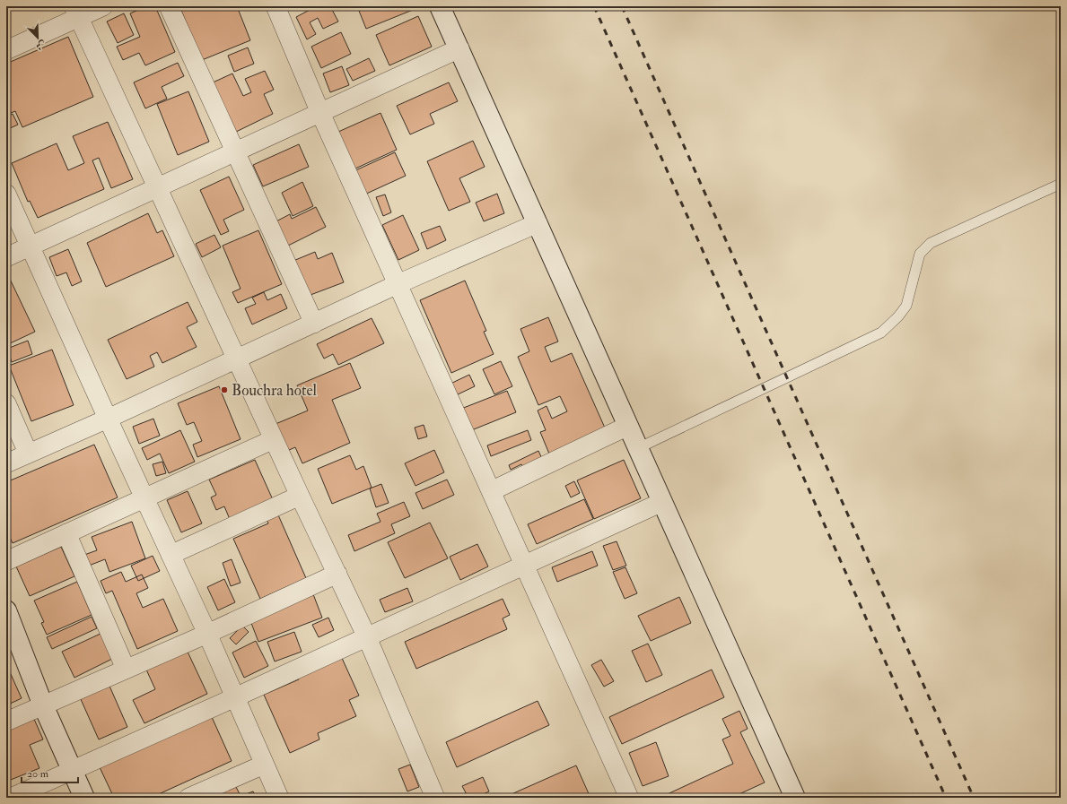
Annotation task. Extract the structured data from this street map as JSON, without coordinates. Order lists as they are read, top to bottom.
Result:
{
  "places": ["Bouchra hotel"],
  "scale_bar": "20 m",
  "north": "bottom right"
}
